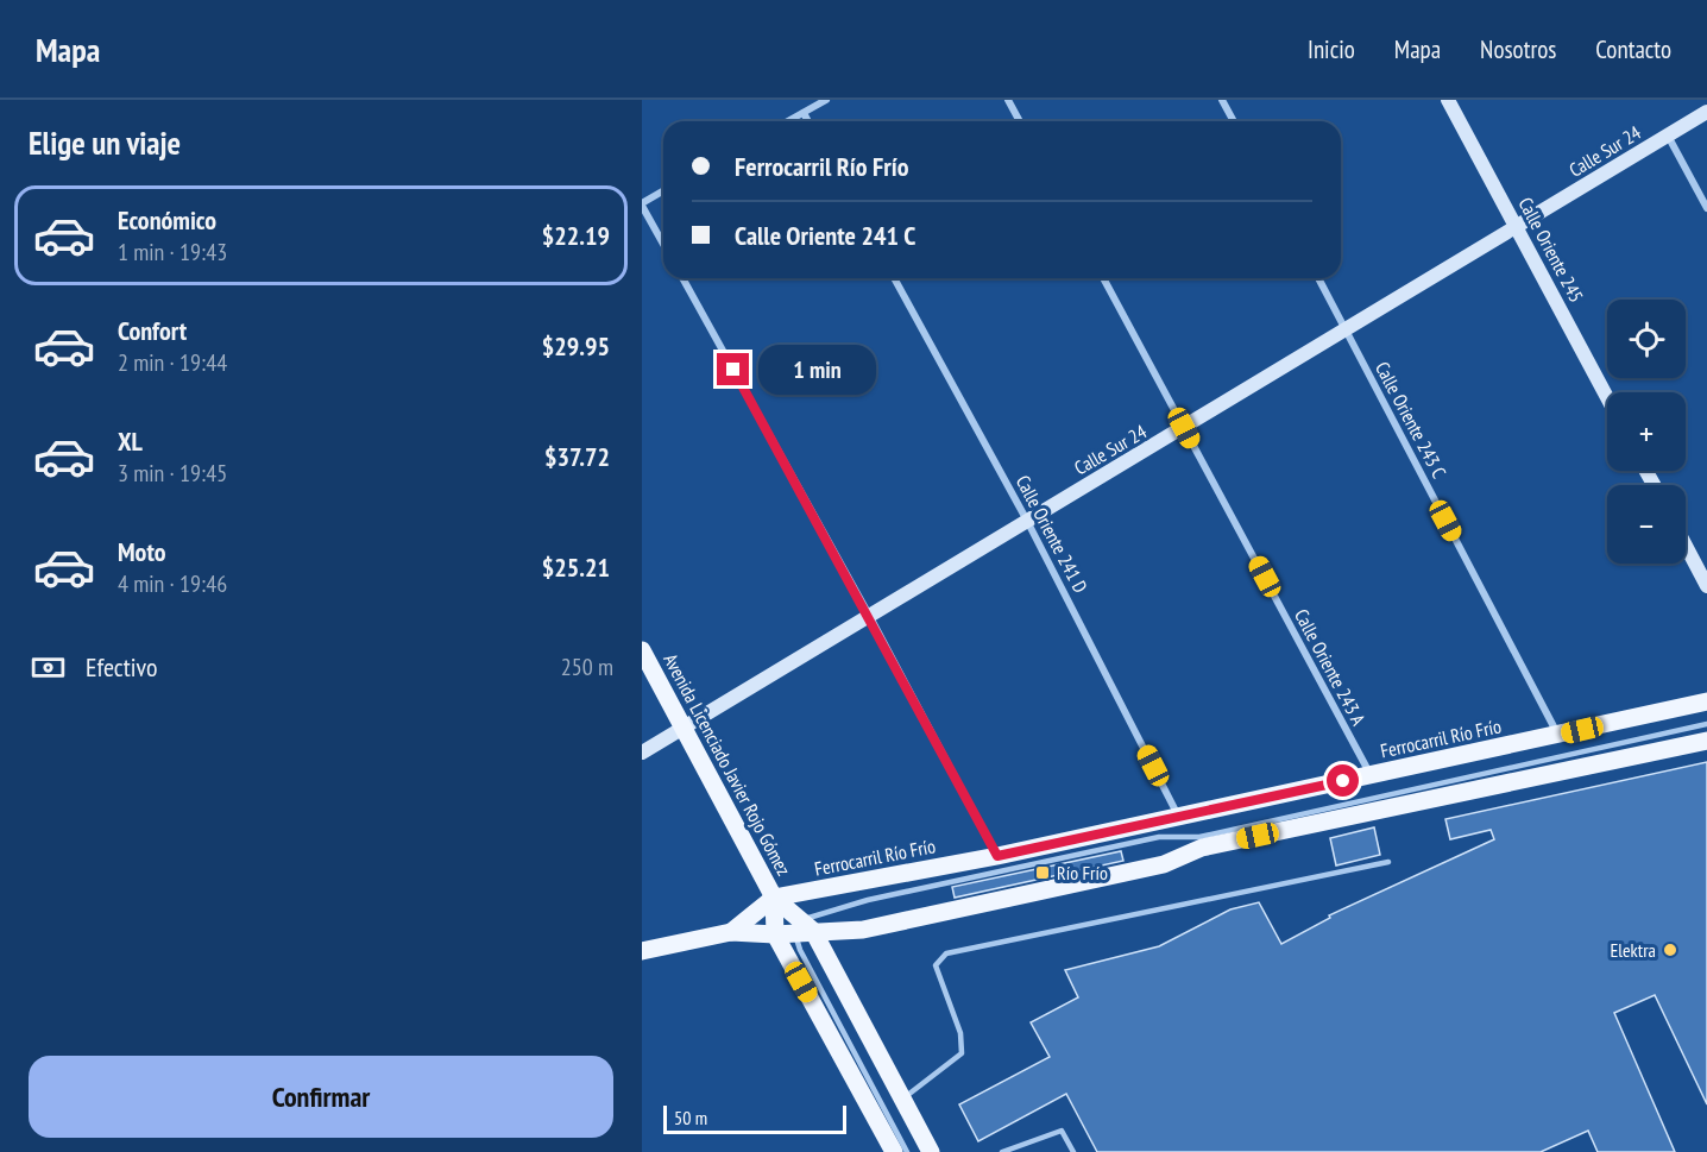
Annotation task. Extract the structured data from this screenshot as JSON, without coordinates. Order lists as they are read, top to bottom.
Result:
{
  "streets": {
    "main road": ["Ferrocarril Río Frío", "Avenida Licenciado Javier Rojo Gómez"],
    "street": [
      "Calle Sur 24",
      "Calle Oriente 245",
      "Calle Oriente 243 C",
      "Calle Oriente 241 D",
      "Calle Oriente 243 A"
    ]
  },
  "crossings": [
    ["Calle Sur 24", "Calle Oriente 245"],
    ["Calle Sur 24", "Calle Oriente 243 C"],
    ["Calle Sur 24", "Calle Oriente 241 D"],
    ["Calle Sur 24", "Calle Oriente 243 A"],
    ["Calle Sur 24", "Avenida Licenciado Javier Rojo Gómez"],
    ["Calle Oriente 243 C", "Ferrocarril Río Frío"],
    ["Calle Oriente 241 D", "Ferrocarril Río Frío"],
    ["Calle Oriente 243 A", "Ferrocarril Río Frío"],
    ["Ferrocarril Río Frío", "Avenida Licenciado Javier Rojo Gómez"]
  ],
  "places": {
    "transit": ["Río Frío"],
    "other": ["Elektra"]
  },
  "scale_bar": "50 m",
  "page": {
    "header": "Mapa",
    "nav": [
      "Inicio",
      "Mapa",
      "Nosotros",
      "Contacto"
    ],
    "heading": "Elige un viaje",
    "banner": ["Ferrocarril Río Frío", "Calle Oriente 241 C"],
    "list": [
      {
        "name": "Económico",
        "note": "1 min · 19:43",
        "value": "$22.19"
      },
      {
        "name": "Confort",
        "note": "2 min · 19:44",
        "value": "$29.95"
      },
      {
        "name": "XL",
        "note": "3 min · 19:45",
        "value": "$37.72"
      },
      {
        "name": "Moto",
        "note": "4 min · 19:46",
        "value": "$25.21"
      }
    ],
    "map_buttons": ["+", "−"],
    "bubble": "1 min",
    "pay": ["Efectivo", "250 m"],
    "buttons": "Confirmar",
    "scale": "50 m"
  }
}
